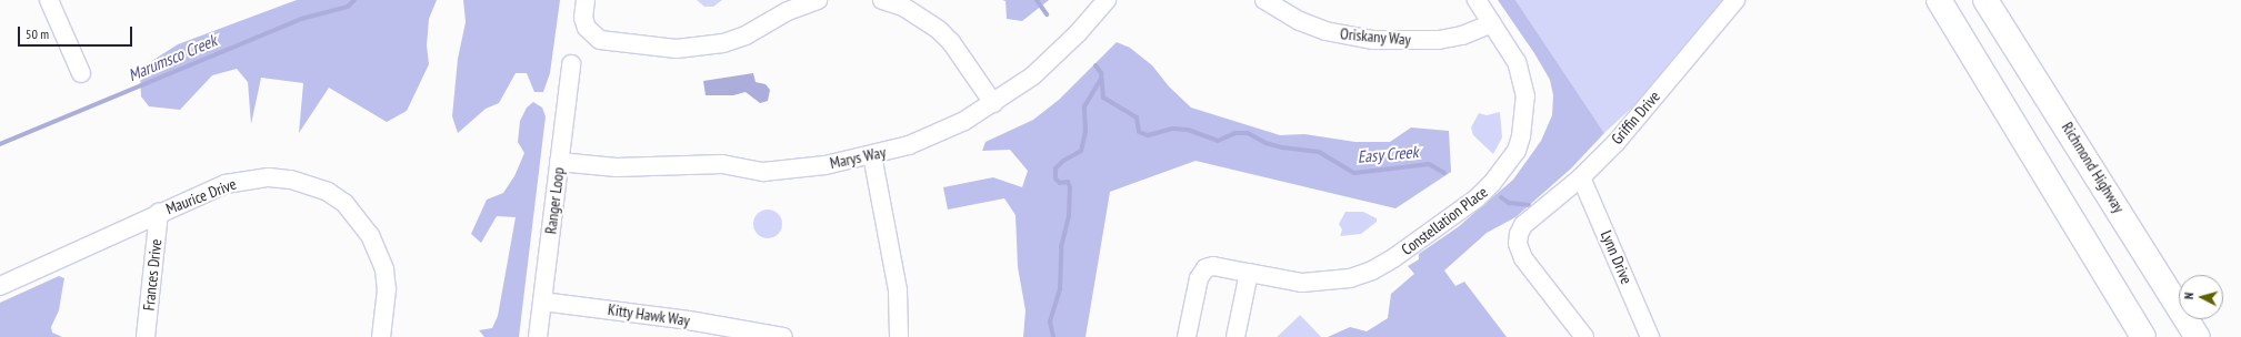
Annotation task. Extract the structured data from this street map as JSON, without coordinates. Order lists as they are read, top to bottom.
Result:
{
  "streets": {
    "main road": ["Richmond Highway"],
    "street": [
      "Oriskany Way",
      "Griffin Drive",
      "Marys Way",
      "Maurice Drive",
      "Ranger Loop",
      "Constellation Place",
      "Lynn Drive",
      "Frances Drive",
      "Kitty Hawk Way"
    ]
  },
  "crossings": [
    ["Oriskany Way", "Constellation Place"],
    ["Griffin Drive", "Lynn Drive"],
    ["Marys Way", "Ranger Loop"],
    ["Maurice Drive", "Frances Drive"],
    ["Ranger Loop", "Kitty Hawk Way"]
  ],
  "water": ["Marumsco Creek", "Easy Creek"],
  "scale_bar": "50 m",
  "north": "left"
}
